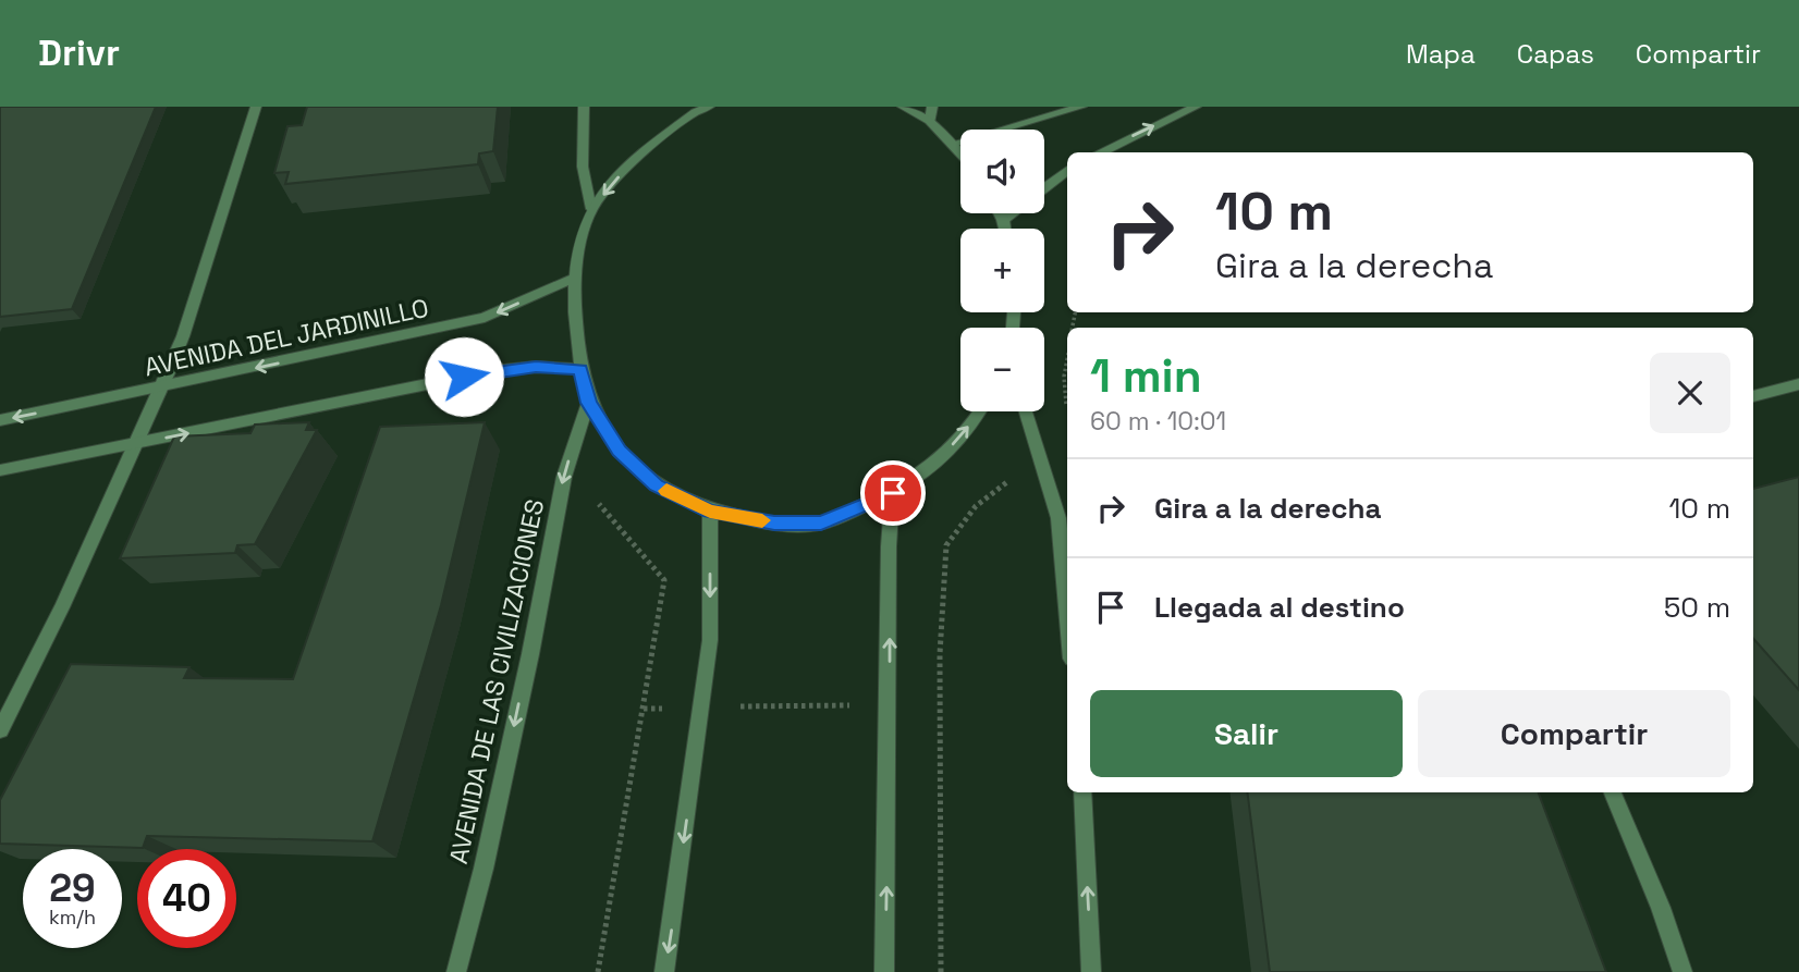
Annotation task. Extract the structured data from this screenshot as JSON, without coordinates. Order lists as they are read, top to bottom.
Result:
{
  "streets": {
    "street": ["AVENIDA DEL JARDINILLO", "AVENIDA DE LAS CIVILIZACIONES"]
  },
  "one_way": ["AVENIDA DE LAS CIVILIZACIONES"],
  "page": {
    "header": "Drivr",
    "nav": ["Mapa", "Capas", "Compartir"],
    "map_buttons": ["+", "−"],
    "turn": ["10 m", "Gira a la derecha"],
    "heading": ["1 min", "60 m · 10:01"],
    "list": [
      {
        "name": "Gira a la derecha",
        "value": "10 m"
      },
      {
        "name": "Llegada al destino",
        "value": "50 m"
      }
    ],
    "buttons": ["Salir", "Compartir"],
    "speed": "29 km/h",
    "limit": "40"
  }
}
